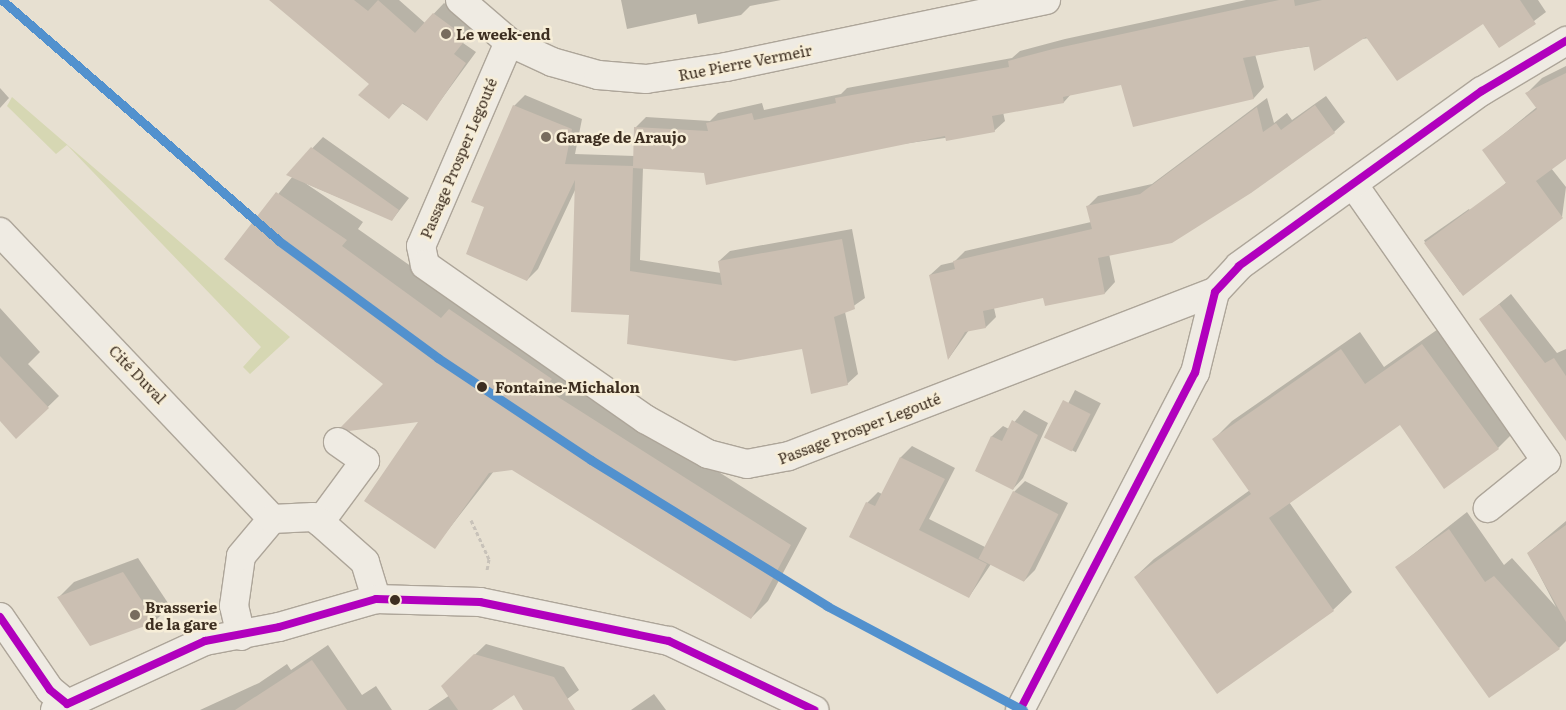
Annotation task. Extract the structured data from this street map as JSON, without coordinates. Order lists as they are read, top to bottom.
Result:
{
  "streets": {
    "street": ["Rue Pierre Vermeir", "Passage Prosper Legouté", "Cité Duval"]
  },
  "crossings": [
    ["Rue Pierre Vermeir", "Passage Prosper Legouté"]
  ],
  "places": [
    "Le week-end",
    "Garage de Araujo",
    "Fontaine-Michalon",
    "Brasserie de la gare"
  ]
}
